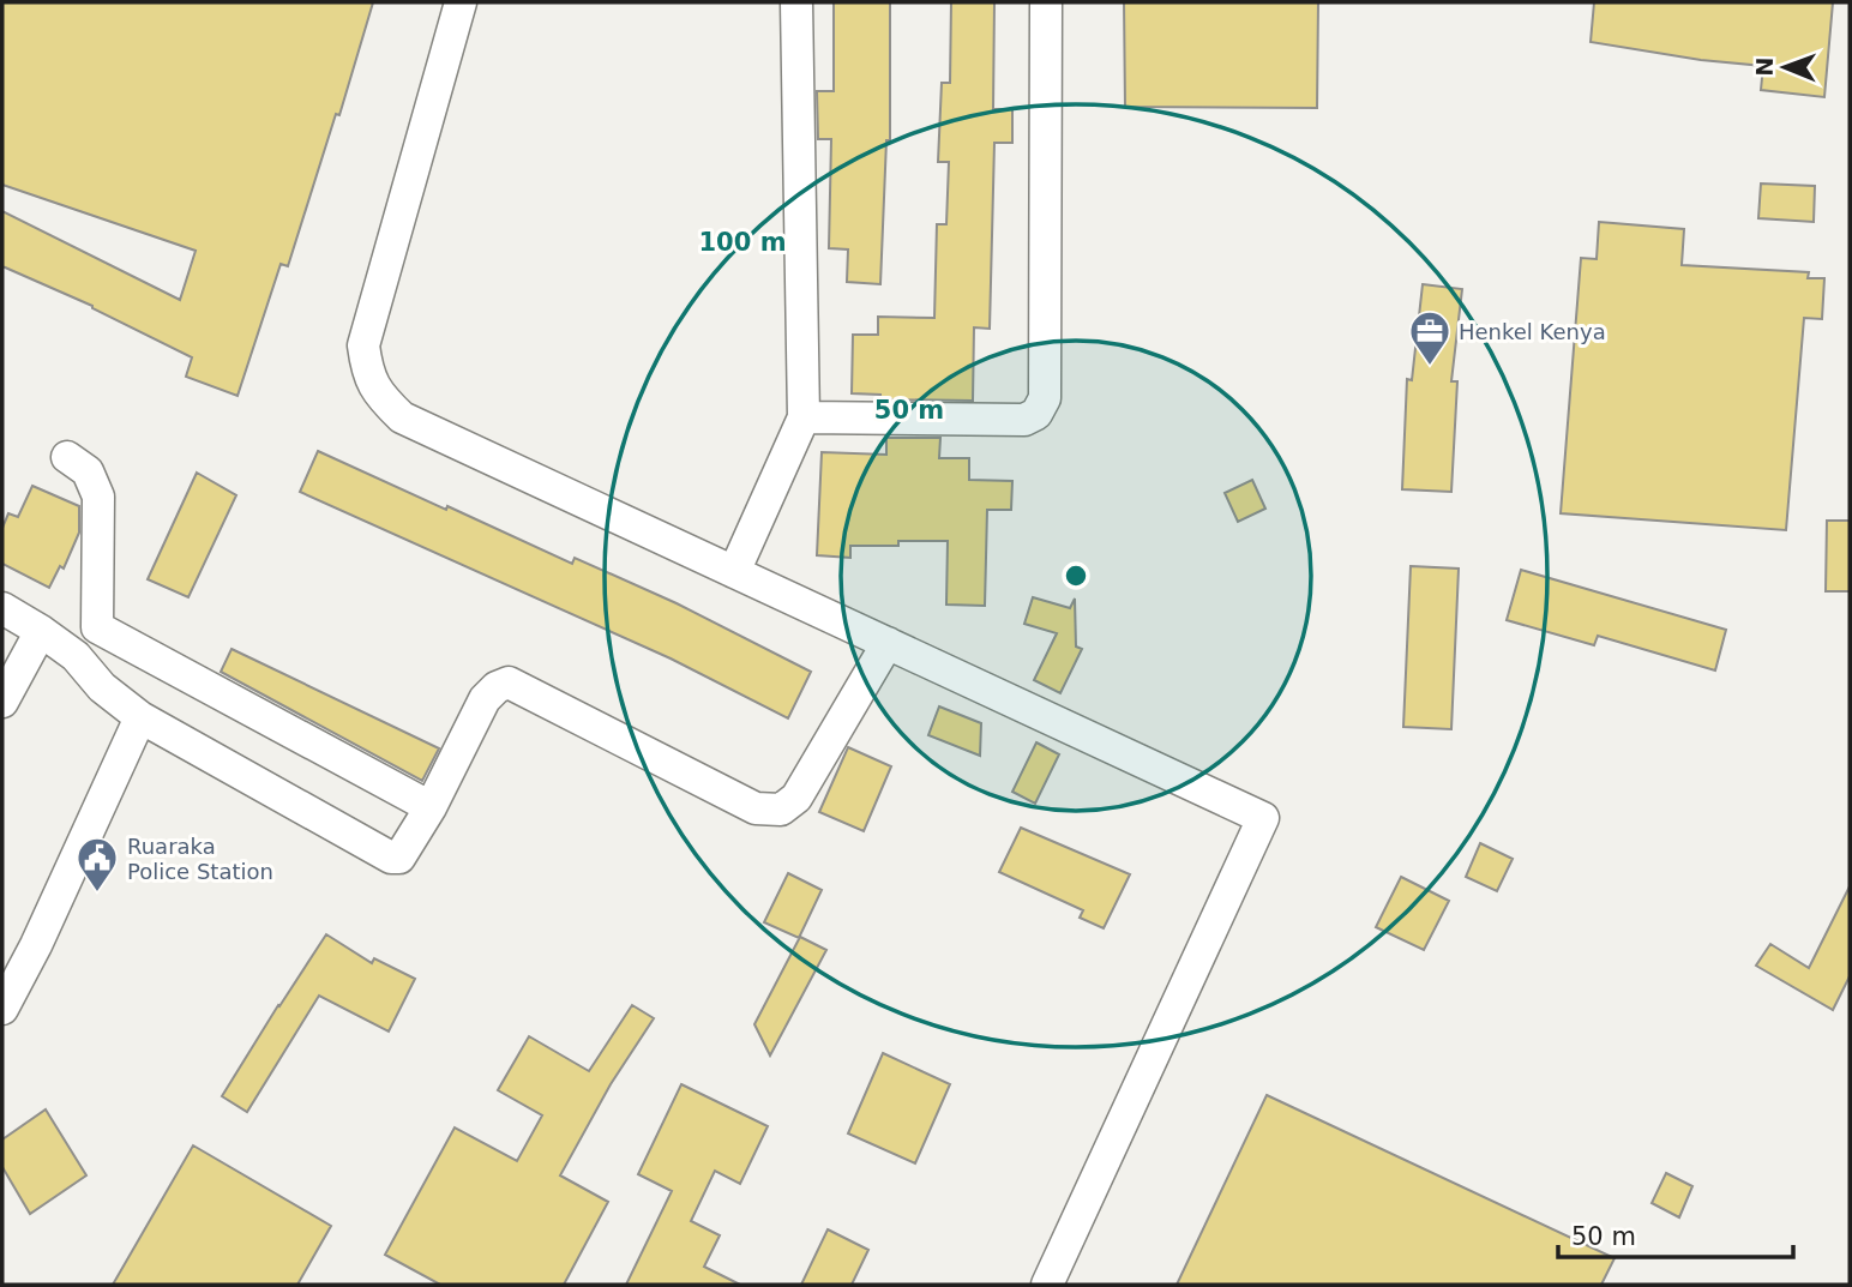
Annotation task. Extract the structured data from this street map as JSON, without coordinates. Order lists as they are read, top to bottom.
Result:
{
  "places": {
    "office": ["Henkel Kenya"],
    "public building": ["Ruaraka Police Station"]
  },
  "scale_bar": "50 m",
  "north": "left",
  "rings": ["100 m", "50 m"]
}
